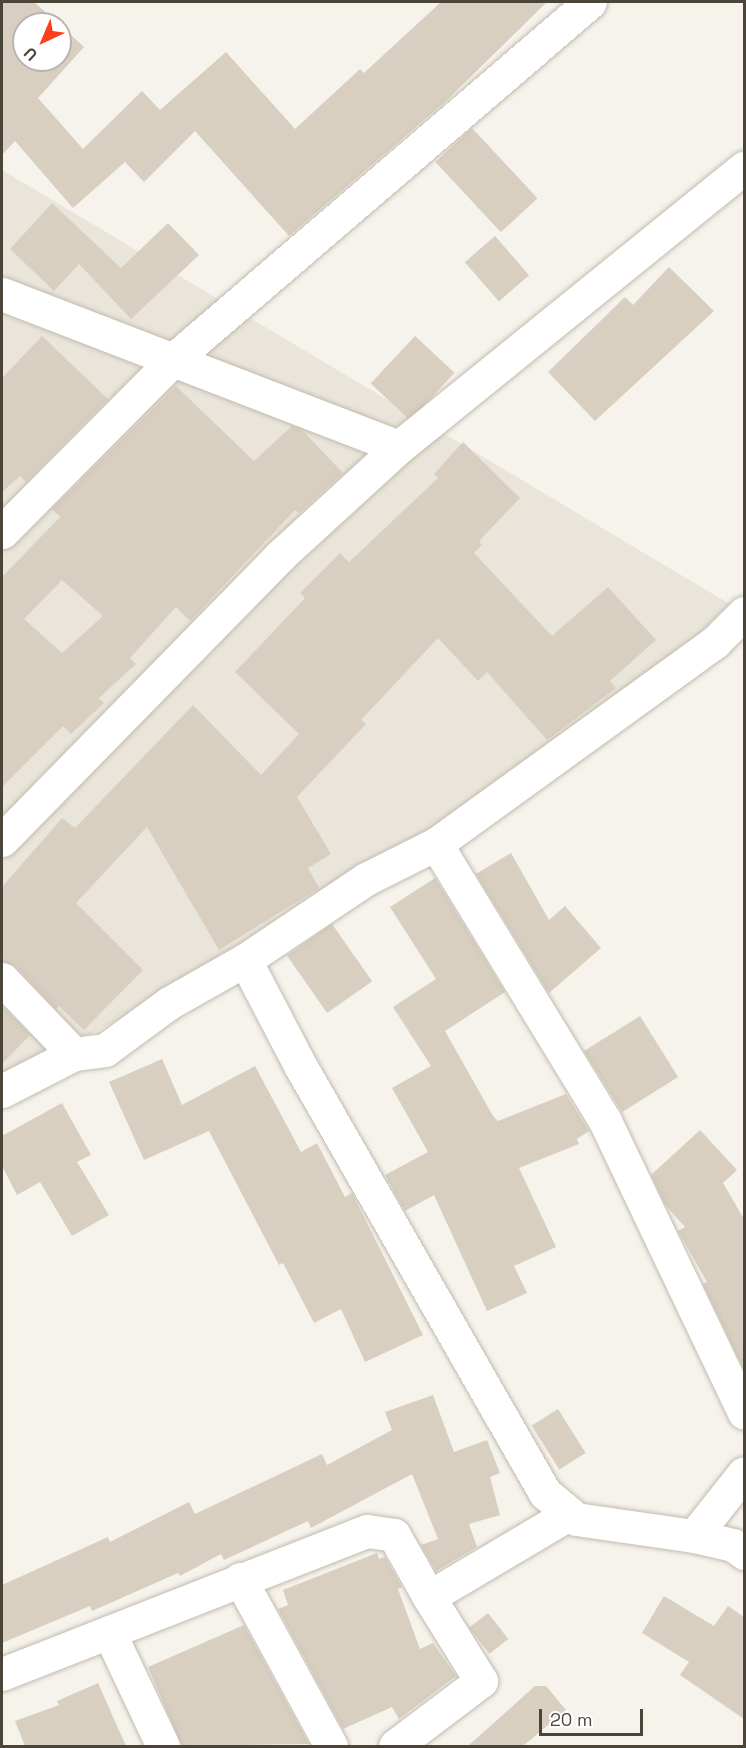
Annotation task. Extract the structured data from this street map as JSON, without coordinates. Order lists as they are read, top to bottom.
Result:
{
  "scale_bar": "20 m",
  "north": "bottom left"
}
